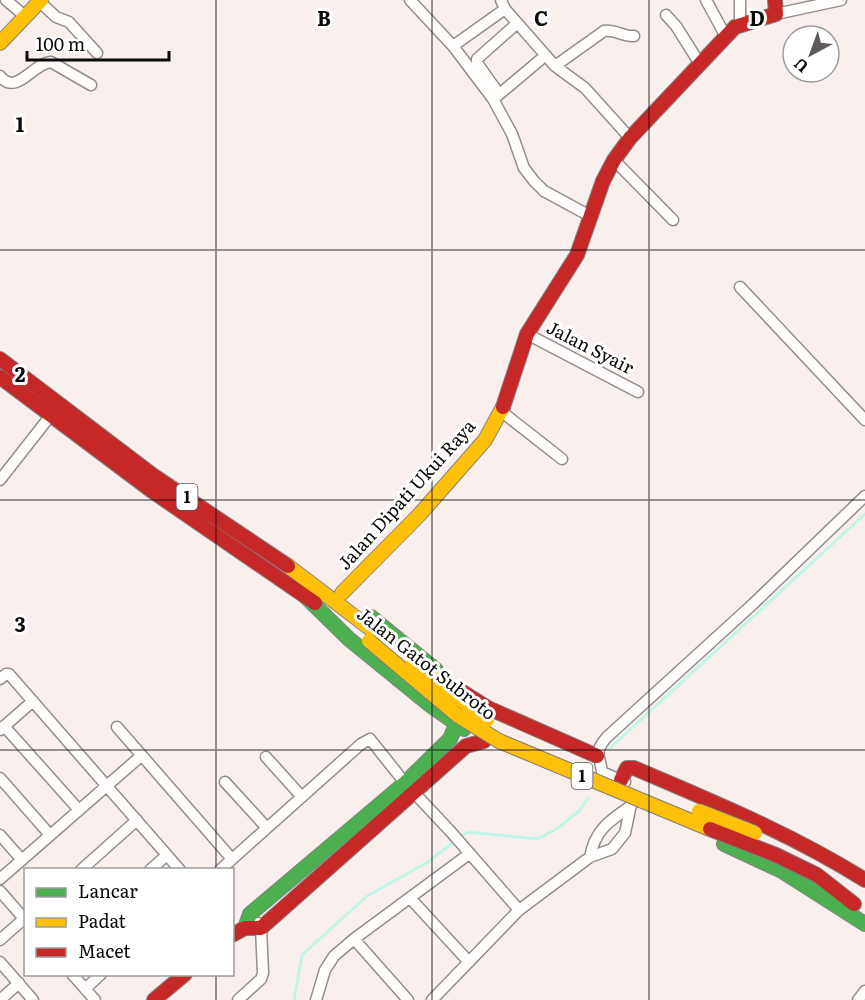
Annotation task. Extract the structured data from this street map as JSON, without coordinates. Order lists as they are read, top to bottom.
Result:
{
  "streets": {
    "main road": ["Jalan Dipati Ukui Raya", "1", "Jalan Gatot Subroto"],
    "street": ["Jalan Syair"]
  },
  "crossings": [
    ["Jalan Syair", "Jalan Dipati Ukui Raya"]
  ],
  "legend": ["Lancar", "Padat", "Macet"],
  "scale_bar": "100 m",
  "north": "bottom left",
  "grid": {
    "columns": ["B", "C", "D"],
    "rows": ["1", "2", "3"]
  }
}
